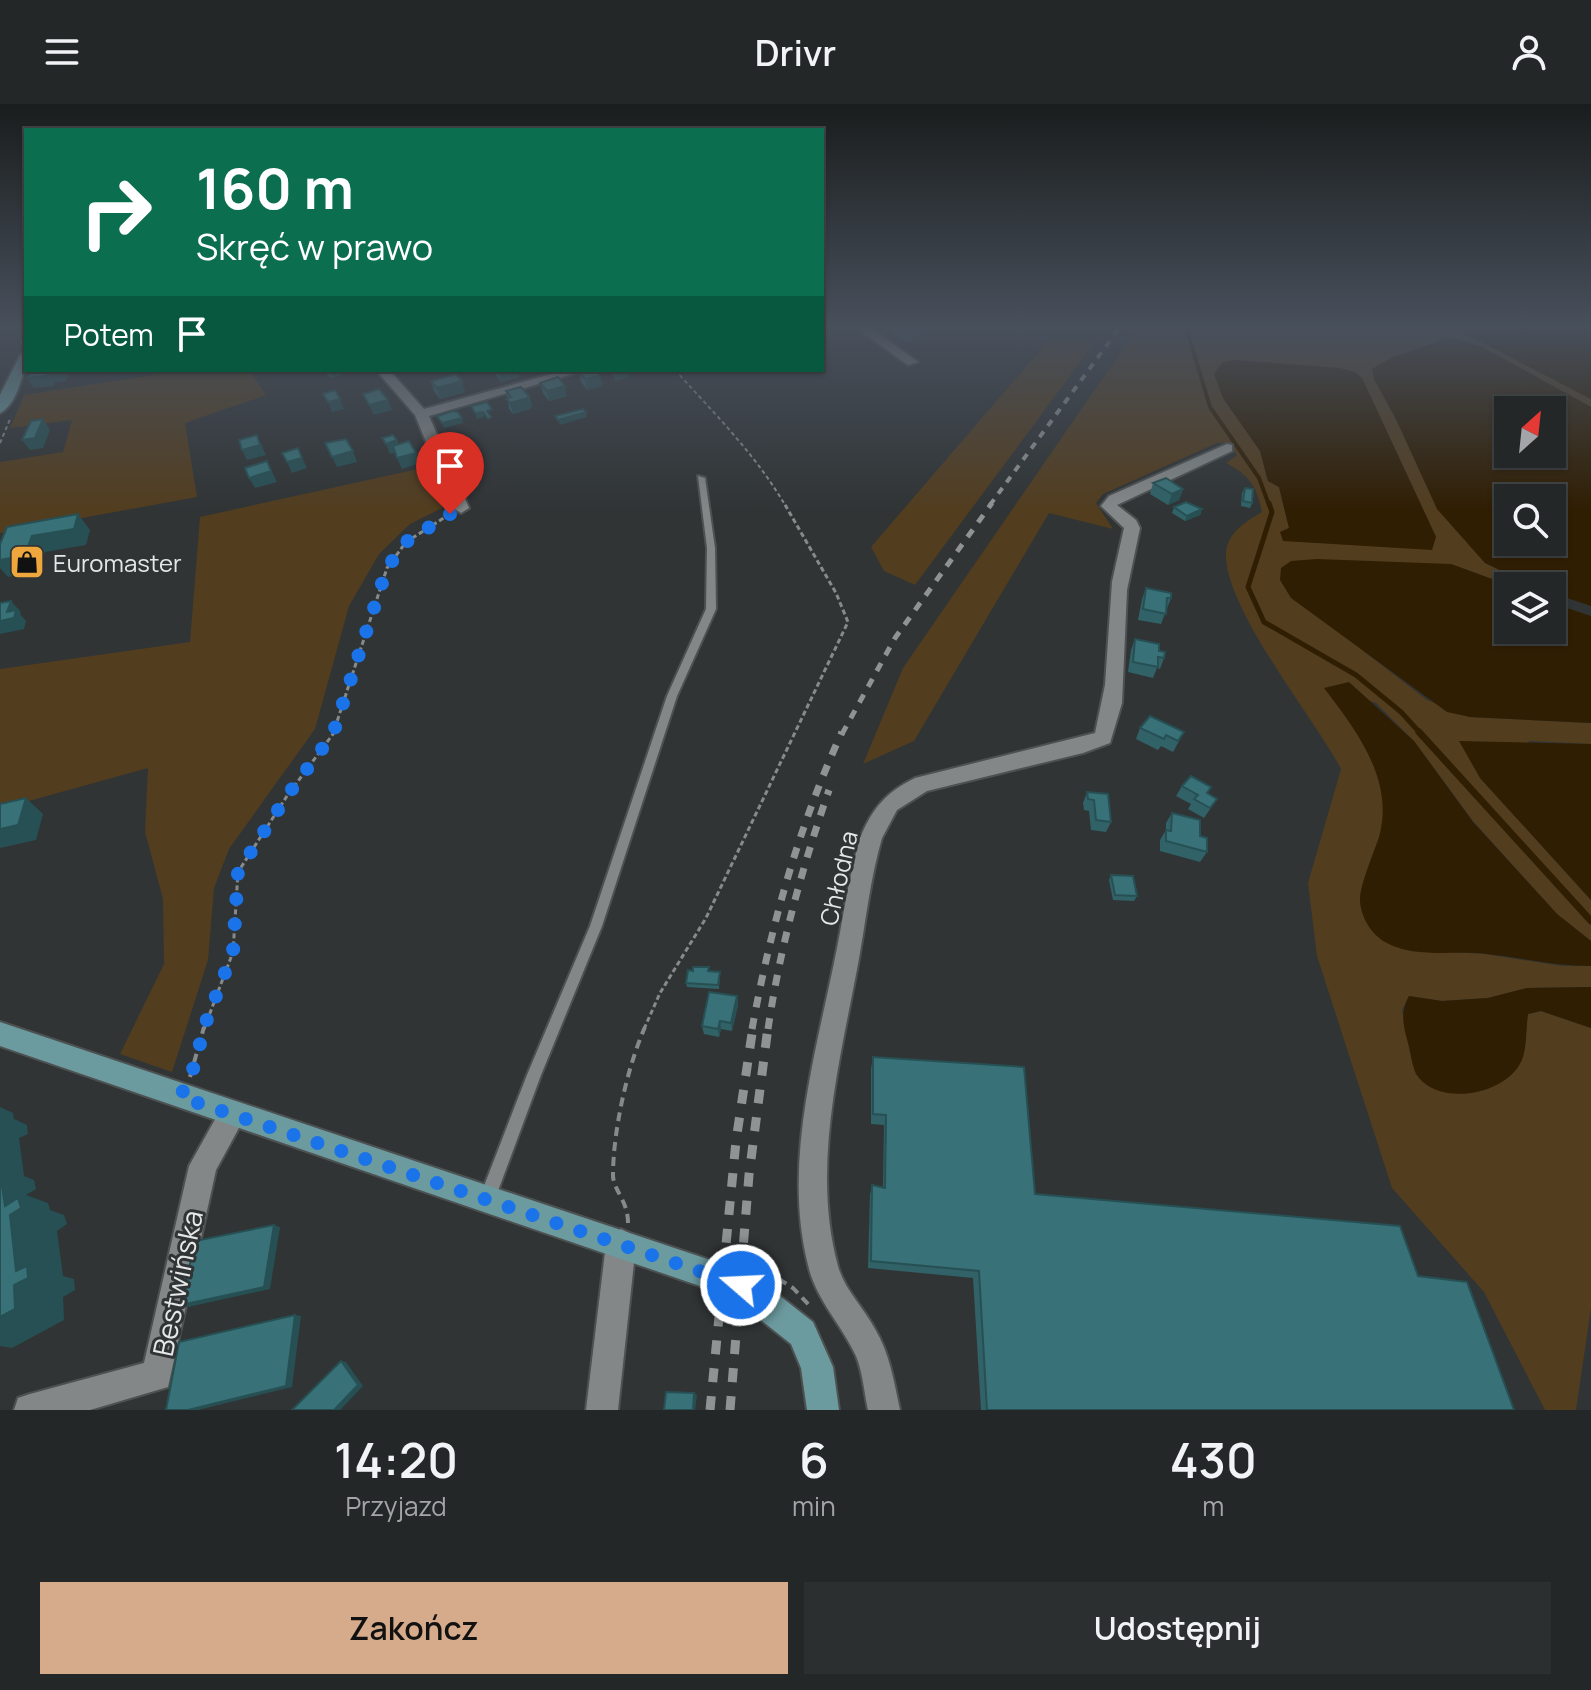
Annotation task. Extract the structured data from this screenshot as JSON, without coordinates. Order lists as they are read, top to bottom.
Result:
{
  "streets": {
    "street": ["Chłodna", "Bestwińska"]
  },
  "places": {
    "shop": ["Euromaster"]
  },
  "north": "top right",
  "page": {
    "header": "Drivr",
    "turn": ["160 m", "Skręć w prawo"],
    "then": "Potem",
    "eta": [
      "14:20",
      "Przyjazd",
      "6",
      "min",
      "430",
      "m"
    ],
    "buttons": ["Zakończ", "Udostępnij"]
  }
}
